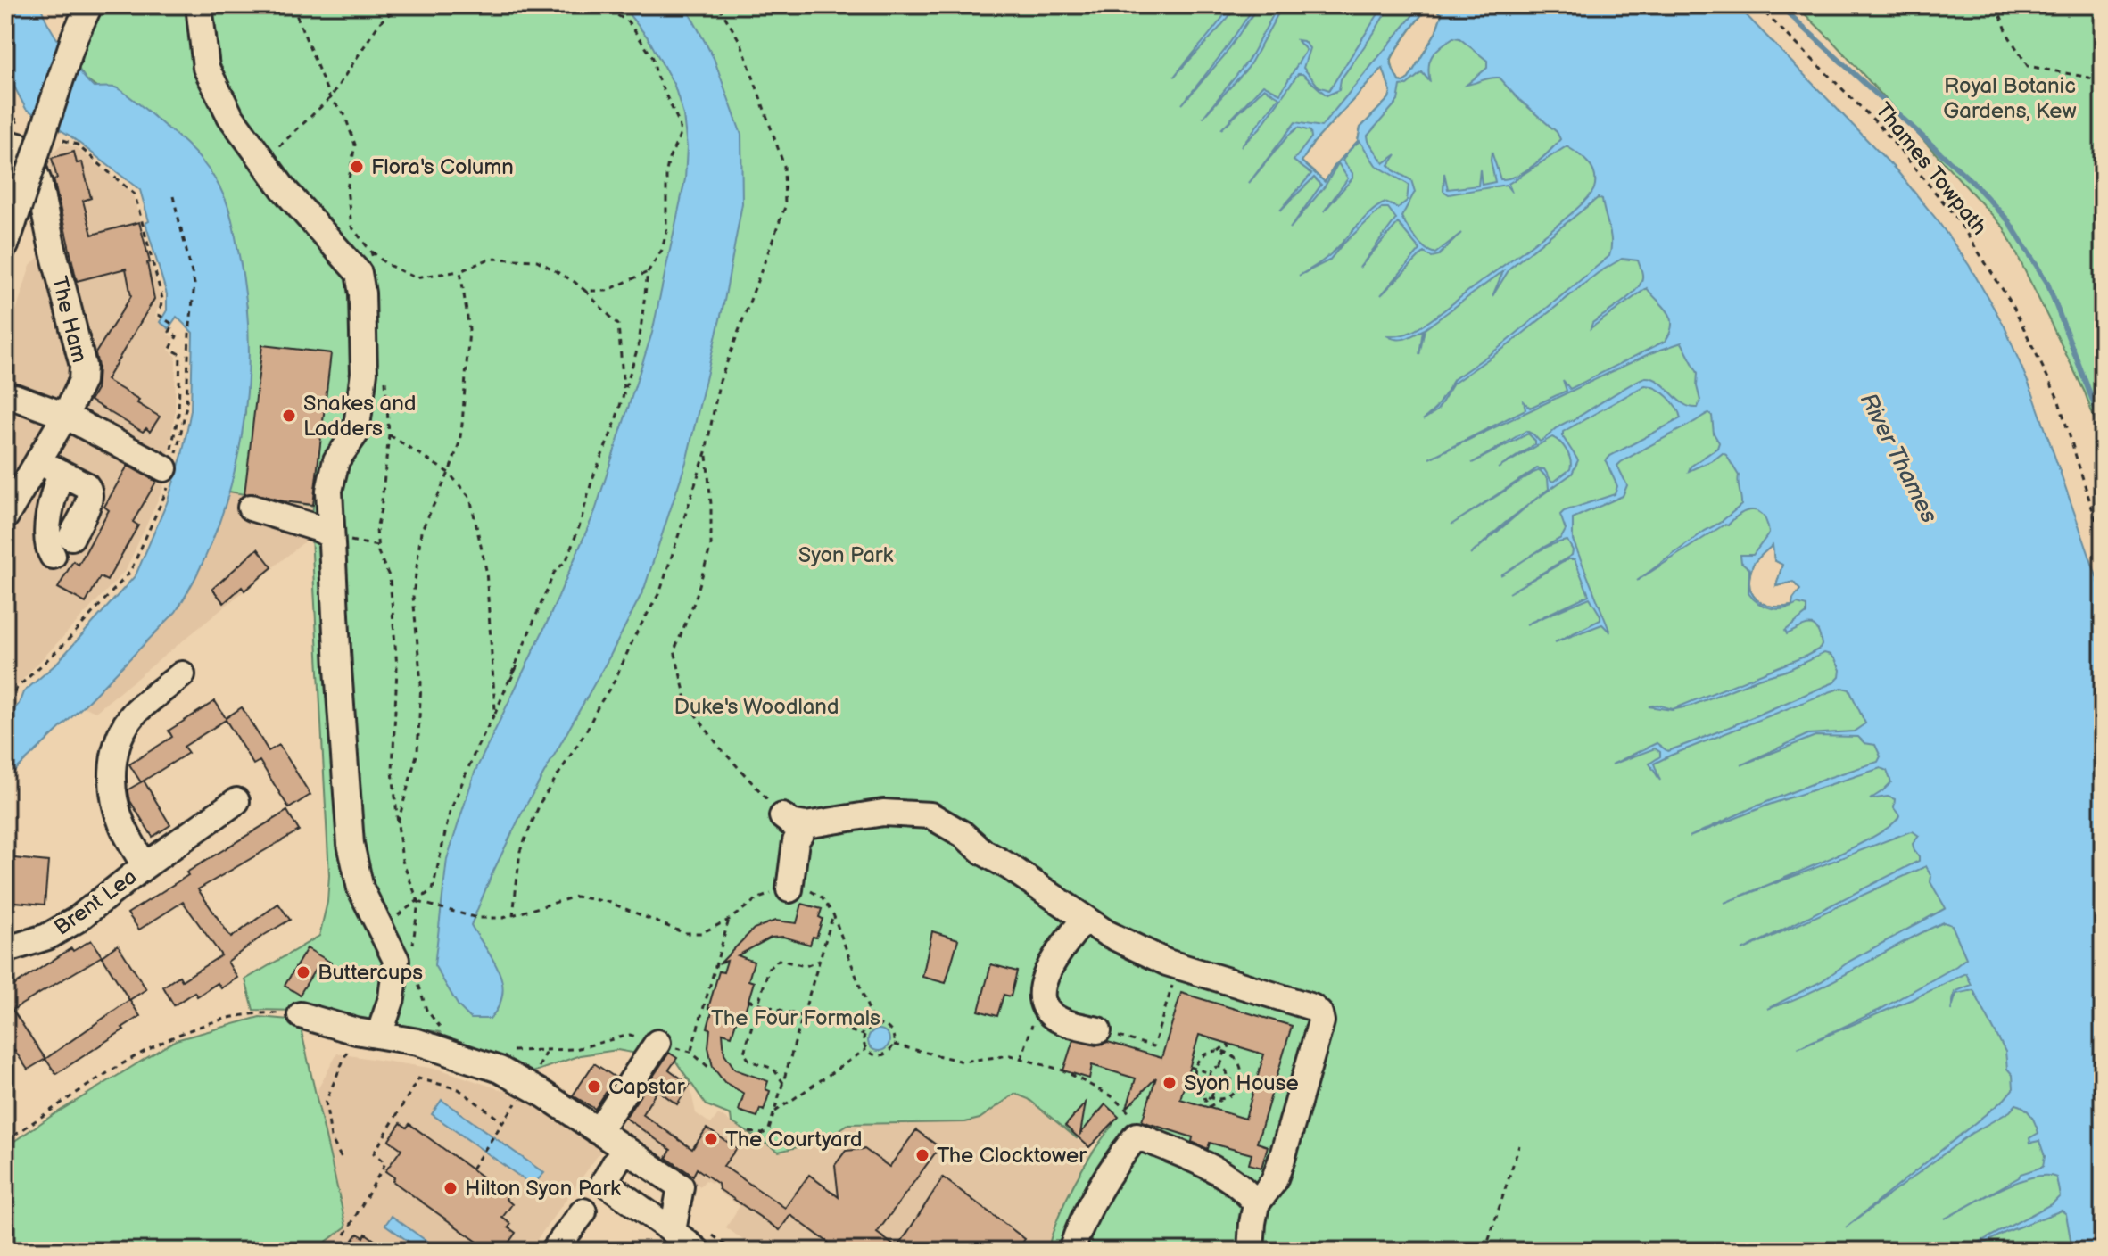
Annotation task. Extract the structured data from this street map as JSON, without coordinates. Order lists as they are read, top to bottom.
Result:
{
  "streets": {
    "street": ["The Ham", "Brent Lea"],
    "path": ["Thames Towpath"]
  },
  "water": ["River Thames"],
  "parks": [
    "Royal Botanic Gardens, Kew",
    "Syon Park",
    "Duke's Woodland",
    "The Four Formals"
  ],
  "places": [
    "Flora's Column",
    "Snakes and Ladders",
    "Buttercups",
    "Syon House",
    "Capstar",
    "The Courtyard",
    "The Clocktower",
    "Hilton Syon Park"
  ]
}
